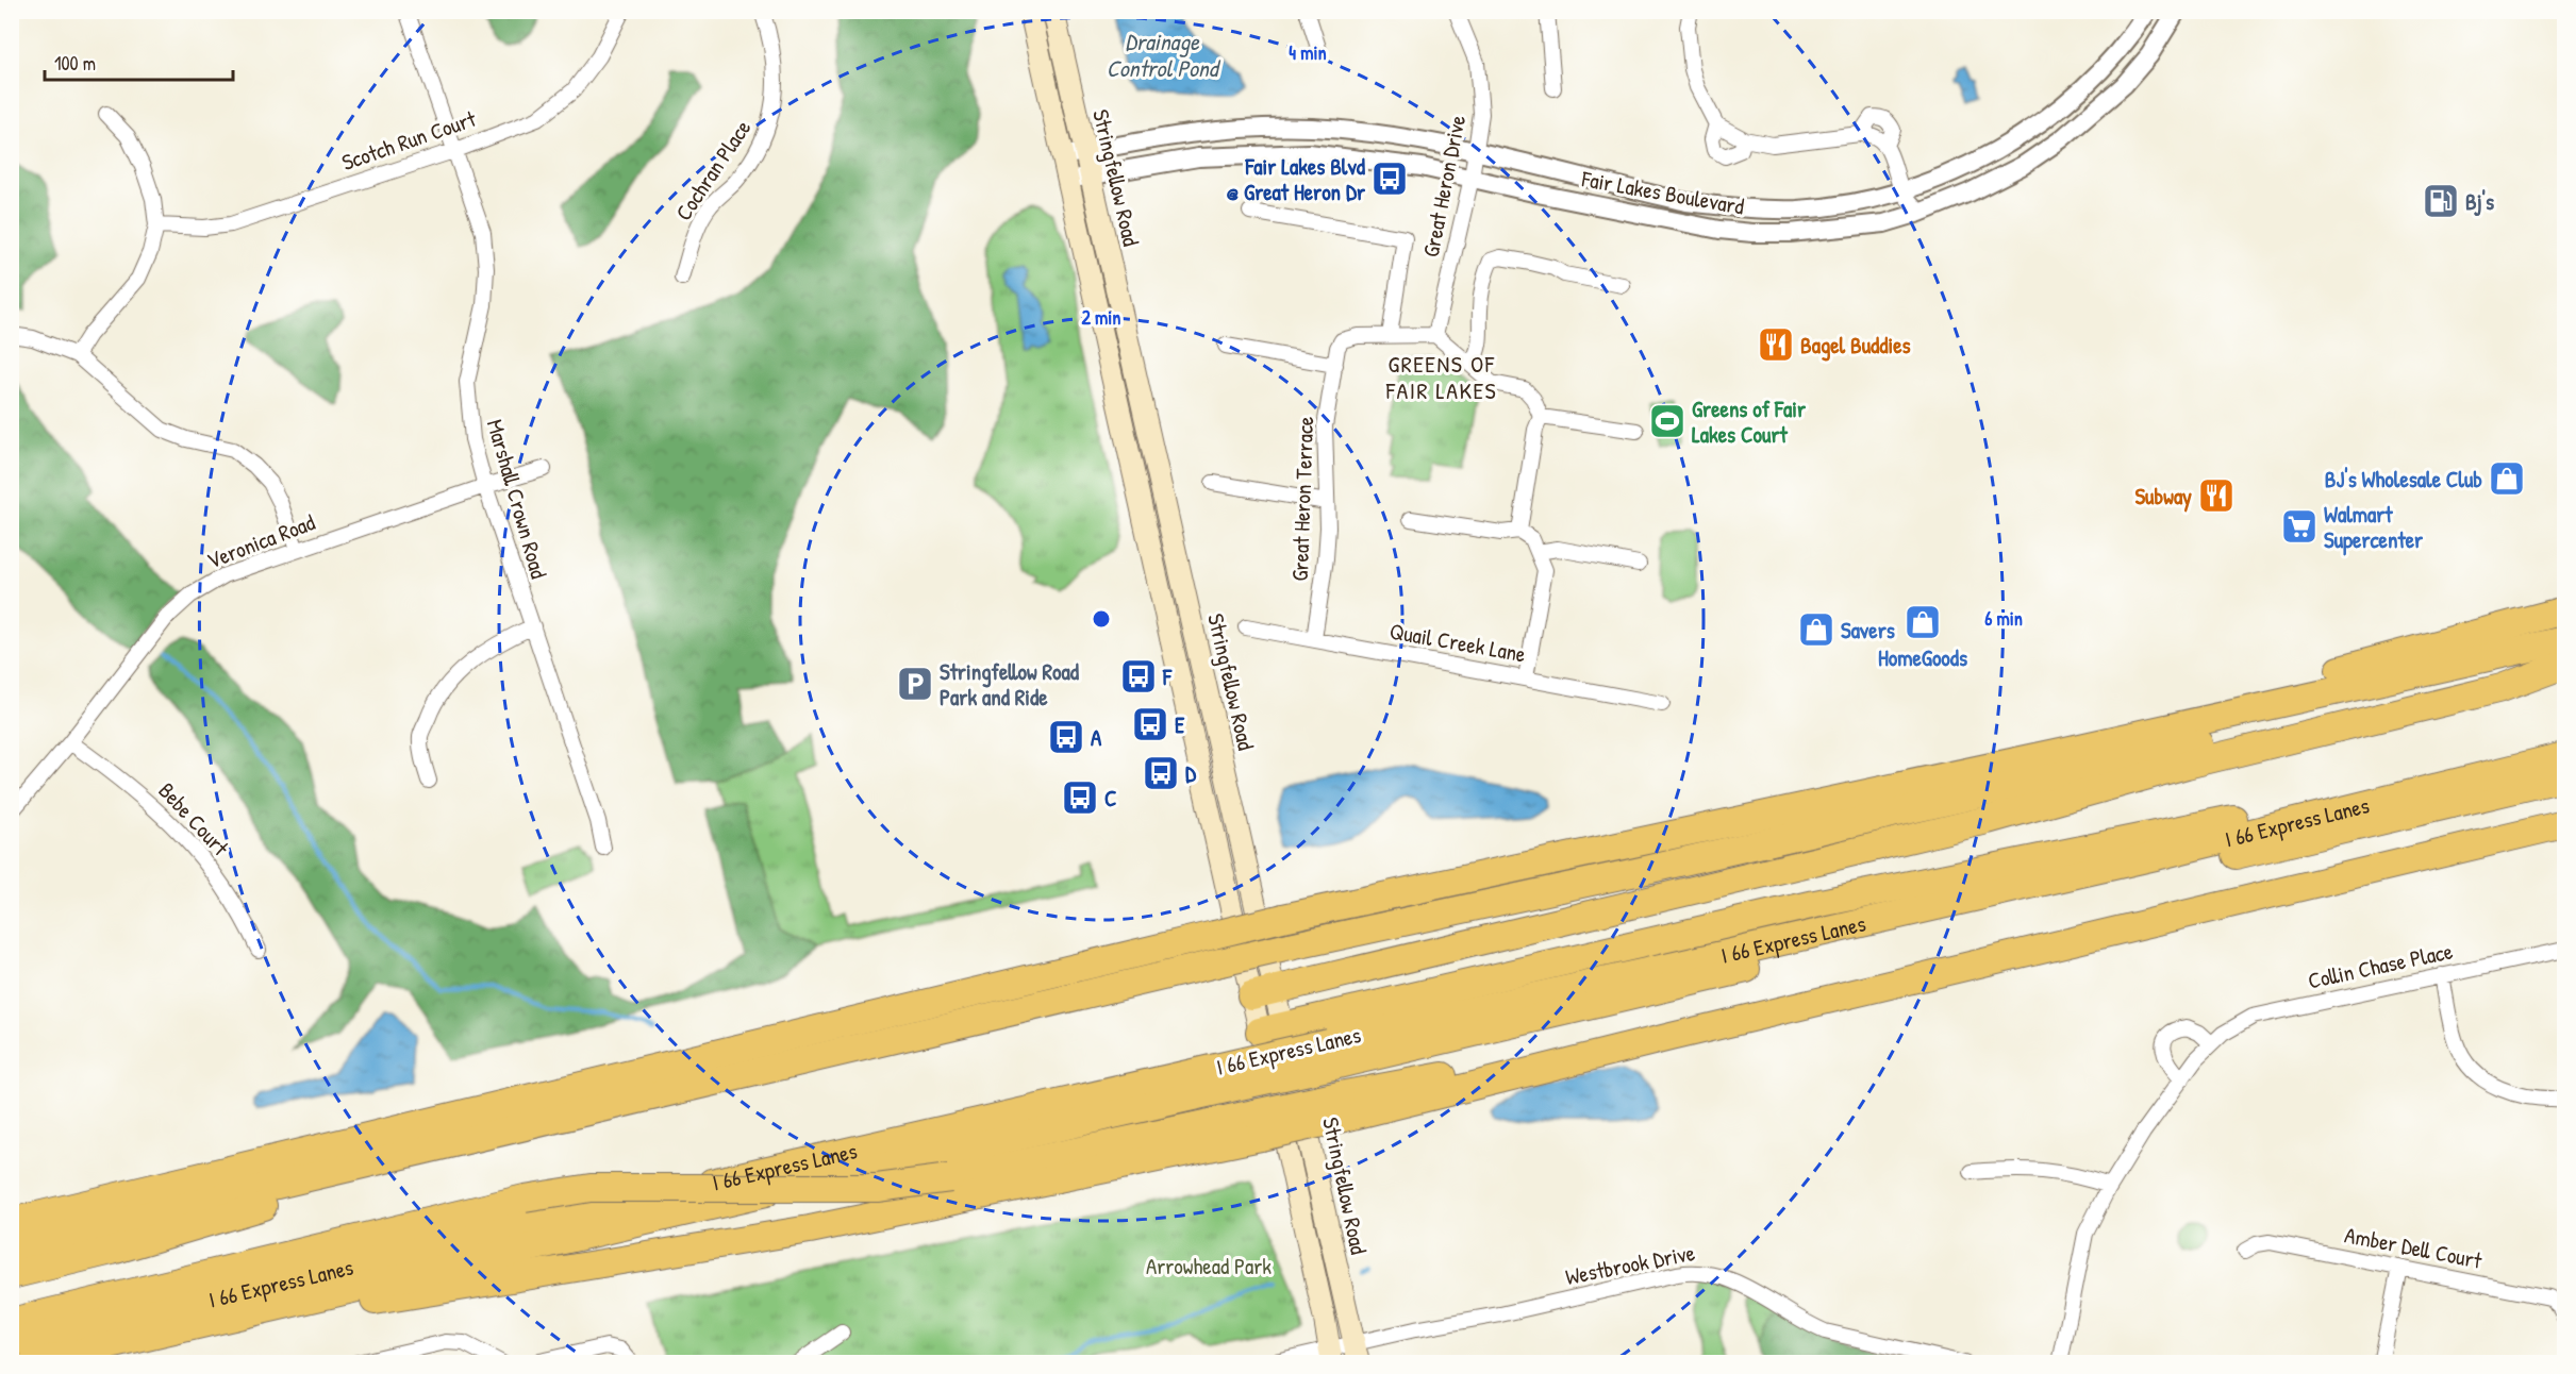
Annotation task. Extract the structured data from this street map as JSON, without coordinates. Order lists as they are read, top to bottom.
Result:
{
  "streets": {
    "highway": ["I 66 Express Lanes"],
    "main road": ["Stringfellow Road"],
    "street": [
      "Scotch Run Court",
      "Cochran Place",
      "Great Heron Drive",
      "Fair Lakes Boulevard",
      "Marshall Crown Road",
      "Great Heron Terrace",
      "Veronica Road",
      "Quail Creek Lane",
      "Bebe Court",
      "Collin Chase Place",
      "Amber Dell Court",
      "Westbrook Drive"
    ]
  },
  "crossings": [
    ["Scotch Run Court", "Marshall Crown Road"],
    ["Stringfellow Road", "Fair Lakes Boulevard"],
    ["Stringfellow Road", "Westbrook Drive"],
    ["Great Heron Drive", "Fair Lakes Boulevard"],
    ["Great Heron Drive", "Great Heron Terrace"],
    ["Marshall Crown Road", "Veronica Road"],
    ["Great Heron Terrace", "Quail Creek Lane"],
    ["Veronica Road", "Bebe Court"]
  ],
  "districts": ["GREENS OF FAIR LAKES"],
  "water": ["Drainage Control Pond"],
  "parks": ["Arrowhead Park"],
  "places": {
    "bus stop": [
      "Fair Lakes Blvd @ Great Heron Dr",
      "F",
      "E",
      "A",
      "D",
      "C"
    ],
    "fuel station": ["Bj's"],
    "restaurant": ["Bagel Buddies", "Subway"],
    "sports": ["Greens of Fair Lakes Court"],
    "shop": ["BJ's Wholesale Club", "HomeGoods", "Savers"],
    "supermarket": ["Walmart Supercenter"],
    "parking": ["Stringfellow Road Park and Ride"]
  },
  "scale_bar": "100 m",
  "rings": ["4 min", "2 min", "6 min"]
}
